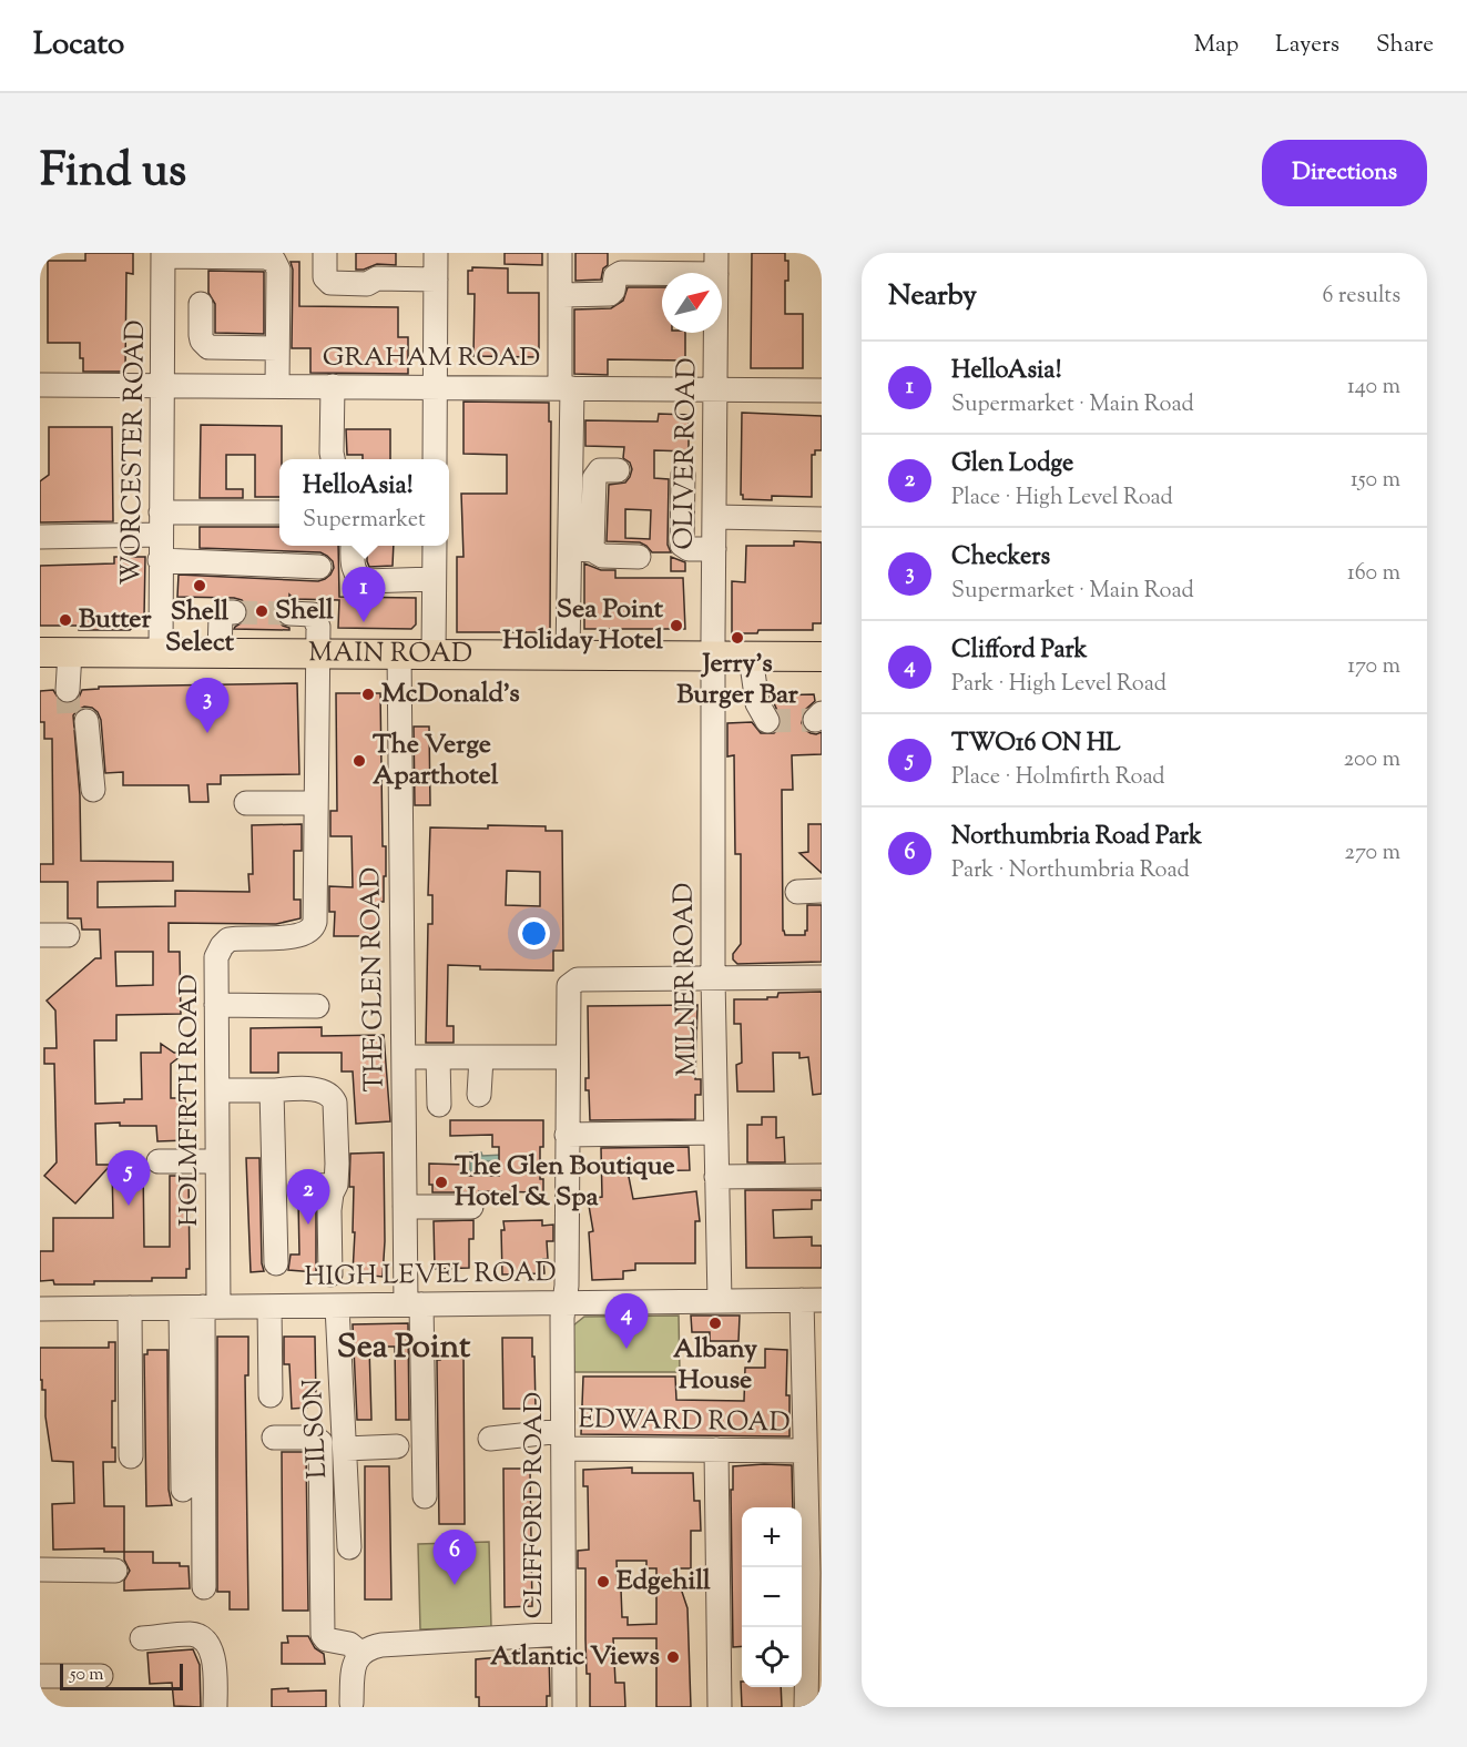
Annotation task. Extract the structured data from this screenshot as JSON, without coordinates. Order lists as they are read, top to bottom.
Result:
{
  "streets": {
    "main road": ["MAIN ROAD"],
    "street": [
      "GRAHAM ROAD",
      "WORCESTER ROAD",
      "OLIVER ROAD",
      "THE GLEN ROAD",
      "MILNER ROAD",
      "HOLMFIRTH ROAD",
      "HIGH LEVEL ROAD",
      "EDWARD ROAD",
      "LILSON",
      "CLIFFORD ROAD"
    ]
  },
  "crossings": [
    ["GRAHAM ROAD", "WORCESTER ROAD"],
    ["GRAHAM ROAD", "OLIVER ROAD"],
    ["WORCESTER ROAD", "MAIN ROAD"],
    ["OLIVER ROAD", "MAIN ROAD"],
    ["OLIVER ROAD", "MILNER ROAD"],
    ["MAIN ROAD", "THE GLEN ROAD"],
    ["MAIN ROAD", "MILNER ROAD"],
    ["MAIN ROAD", "HOLMFIRTH ROAD"],
    ["THE GLEN ROAD", "HIGH LEVEL ROAD"],
    ["MILNER ROAD", "HIGH LEVEL ROAD"],
    ["MILNER ROAD", "CLIFFORD ROAD"],
    ["HOLMFIRTH ROAD", "HIGH LEVEL ROAD"],
    ["HIGH LEVEL ROAD", "LILSON"],
    ["HIGH LEVEL ROAD", "CLIFFORD ROAD"],
    ["EDWARD ROAD", "CLIFFORD ROAD"]
  ],
  "districts": ["Sea Point"],
  "places": [
    "Shell Select",
    "Shell",
    "Butter",
    "Sea Point Holiday Hotel",
    "Jerry's Burger Bar",
    "McDonald's",
    "The Verge Aparthotel",
    "The Glen Boutique Hotel & Spa",
    "Albany House",
    "Edgehill",
    "Atlantic Views"
  ],
  "scale_bar": "50 m",
  "north": "top right",
  "page": {
    "header": "Locato",
    "nav": ["Map", "Layers", "Share"],
    "title": "Find us",
    "buttons": "Directions",
    "heading": ["Nearby", "6 results"],
    "list": [
      {
        "mark": "1",
        "name": "HelloAsia!",
        "note": "Supermarket · Main Road",
        "value": "140 m"
      },
      {
        "mark": "2",
        "name": "Glen Lodge",
        "note": "Place · High Level Road",
        "value": "150 m"
      },
      {
        "mark": "3",
        "name": "Checkers",
        "note": "Supermarket · Main Road",
        "value": "160 m"
      },
      {
        "mark": "4",
        "name": "Clifford Park",
        "note": "Park · High Level Road",
        "value": "170 m"
      },
      {
        "mark": "5",
        "name": "TWO16 ON HL",
        "note": "Place · Holmfirth Road",
        "value": "200 m"
      },
      {
        "mark": "6",
        "name": "Northumbria Road Park",
        "note": "Park · Northumbria Road",
        "value": "270 m"
      }
    ],
    "popup": ["HelloAsia!", "Supermarket"],
    "pins": [
      "1",
      "3",
      "5",
      "2",
      "4",
      "6"
    ],
    "map_buttons": ["+", "−"],
    "scale": "50 m"
  }
}
